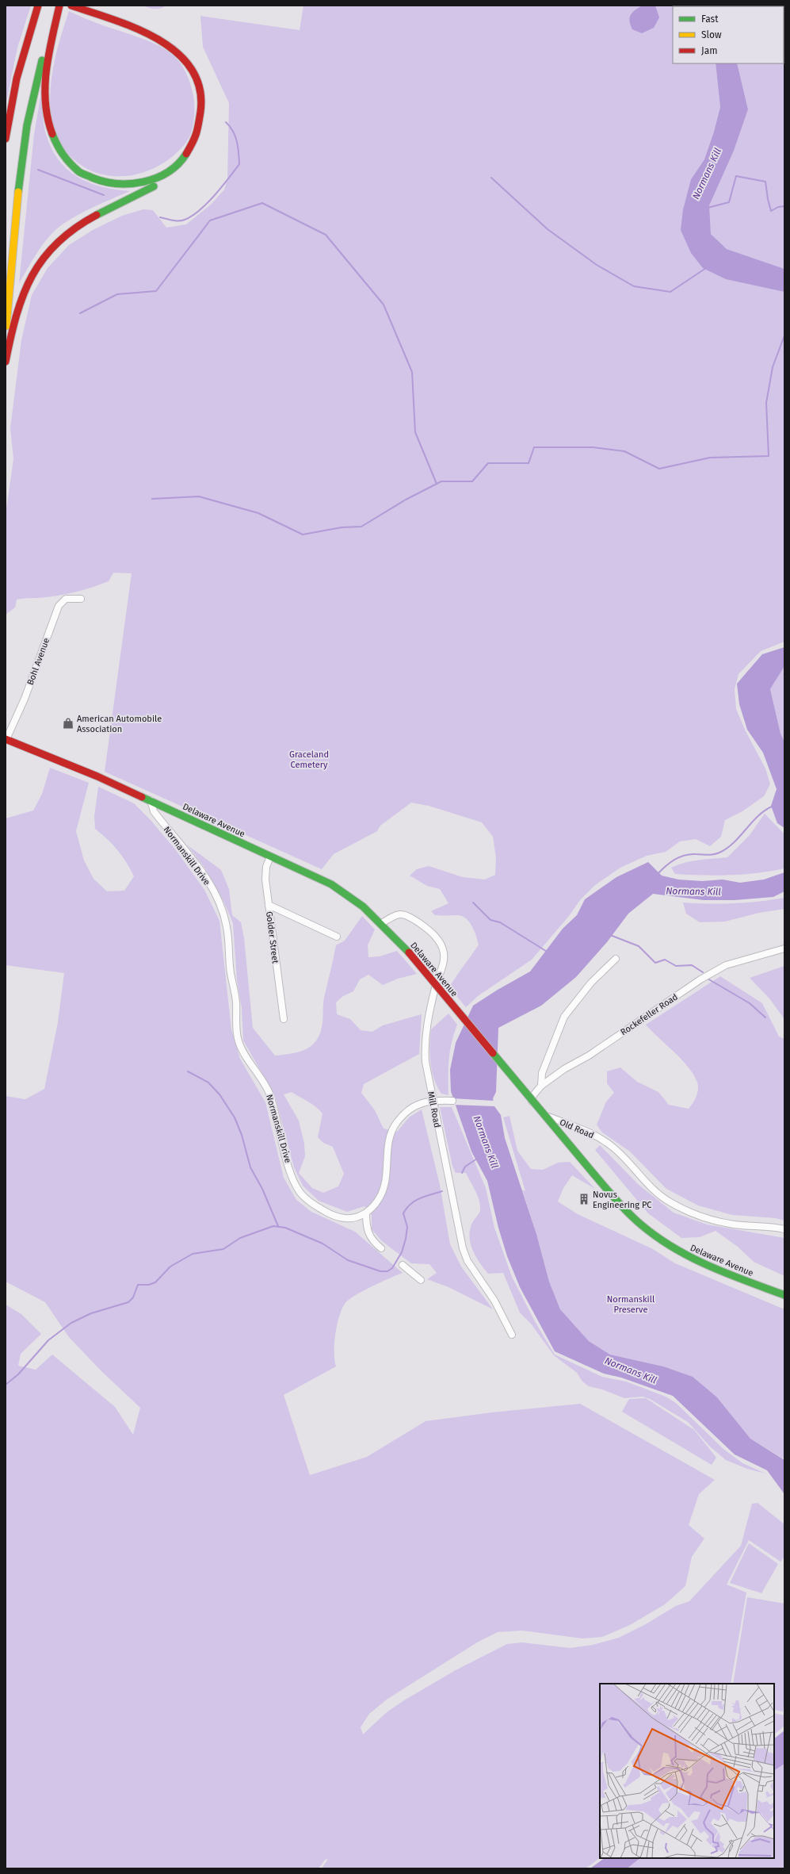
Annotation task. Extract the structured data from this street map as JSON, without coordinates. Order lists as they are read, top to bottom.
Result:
{
  "streets": {
    "main road": ["Delaware Avenue"],
    "street": [
      "Bohl Avenue",
      "Normanskill Drive",
      "Golder Street",
      "Rockefeller Road",
      "Mill Road",
      "Old Road"
    ]
  },
  "crossings": [
    ["Bohl Avenue", "Delaware Avenue"],
    ["Delaware Avenue", "Normanskill Drive"],
    ["Delaware Avenue", "Golder Street"],
    ["Delaware Avenue", "Mill Road"],
    ["Rockefeller Road", "Old Road"]
  ],
  "water": ["Normans Kill"],
  "parks": ["Graceland Cemetery", "Normanskill Preserve"],
  "places": {
    "shop": ["American Automobile Association"],
    "building": ["Novus Engineering PC"]
  },
  "legend": ["Fast", "Slow", "Jam"]
}
